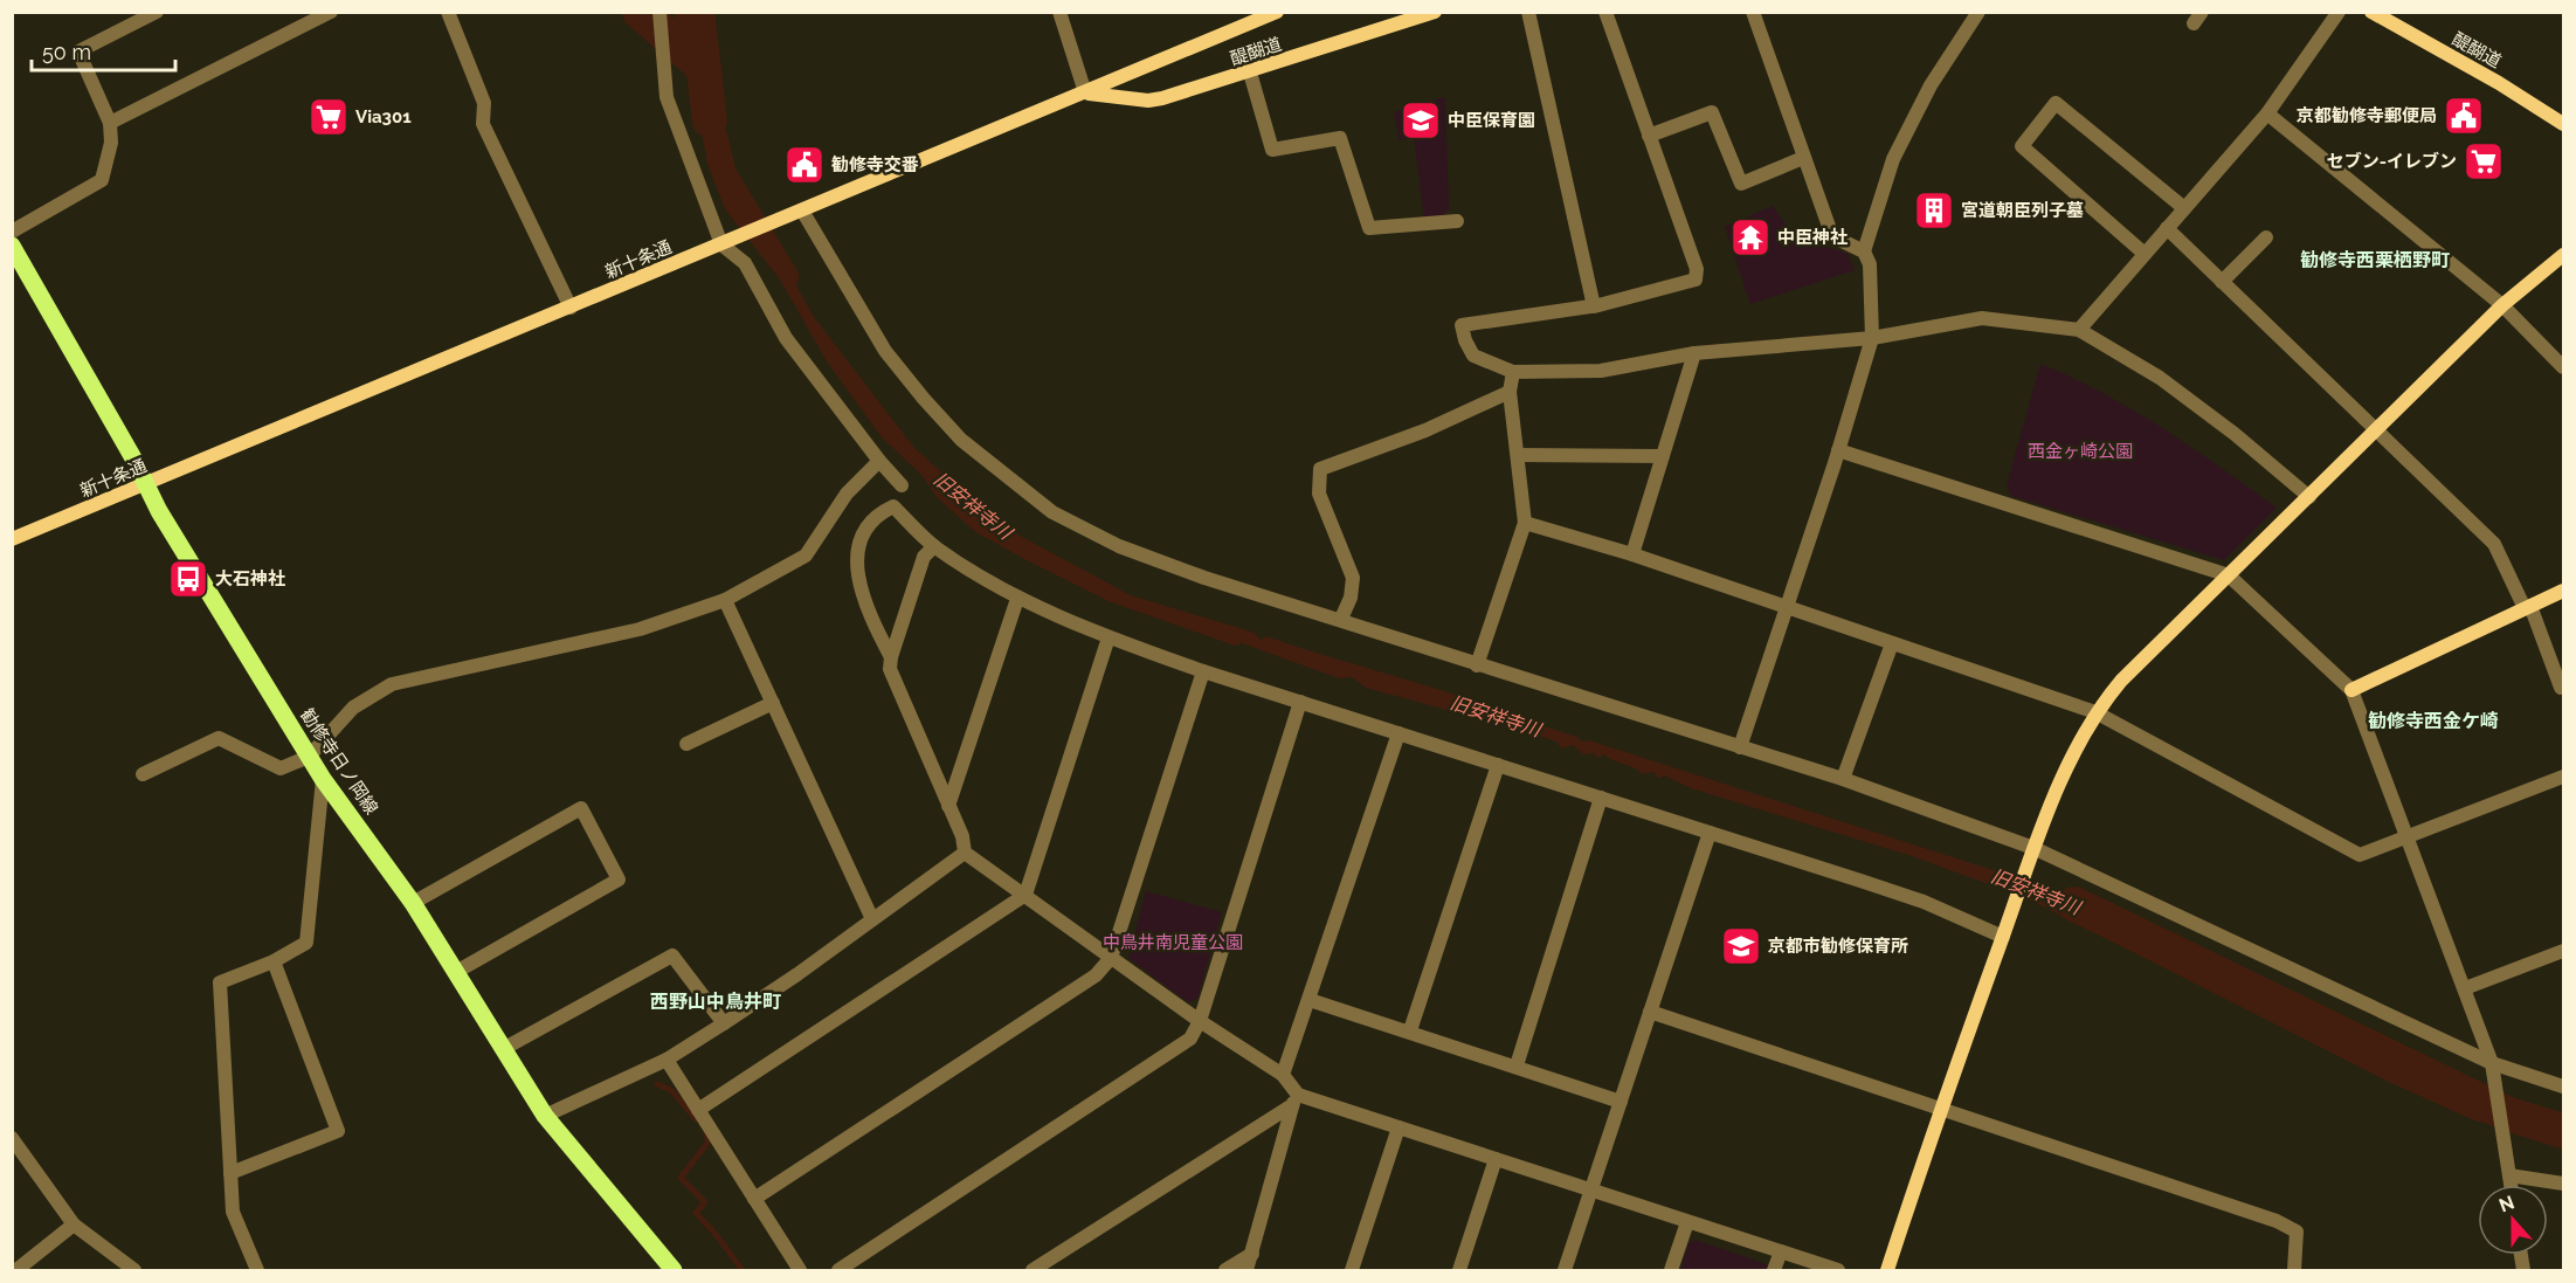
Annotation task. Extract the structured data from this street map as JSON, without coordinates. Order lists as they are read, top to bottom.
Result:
{
  "streets": {
    "main road": ["醍醐道", "新十条通", "勧修寺日ノ岡線"]
  },
  "crossings": [
    ["醍醐道", "新十条通"],
    ["新十条通", "勧修寺日ノ岡線"]
  ],
  "districts": ["勧修寺西栗栖野町", "勧修寺西金ケ崎", "西野山中鳥井町"],
  "water": ["旧安祥寺川"],
  "parks": ["西金ヶ崎公園", "中鳥井南児童公園"],
  "places": {
    "public building": ["京都勧修寺郵便局", "勧修寺交番"],
    "supermarket": ["Via301", "セブン-イレブン"],
    "school or university": ["中臣保育園", "京都市勧修保育所"],
    "building": ["宮道朝臣列子墓"],
    "temple": ["中臣神社"],
    "bus stop": ["大石神社"]
  },
  "scale_bar": "50 m",
  "north": "top"
}
